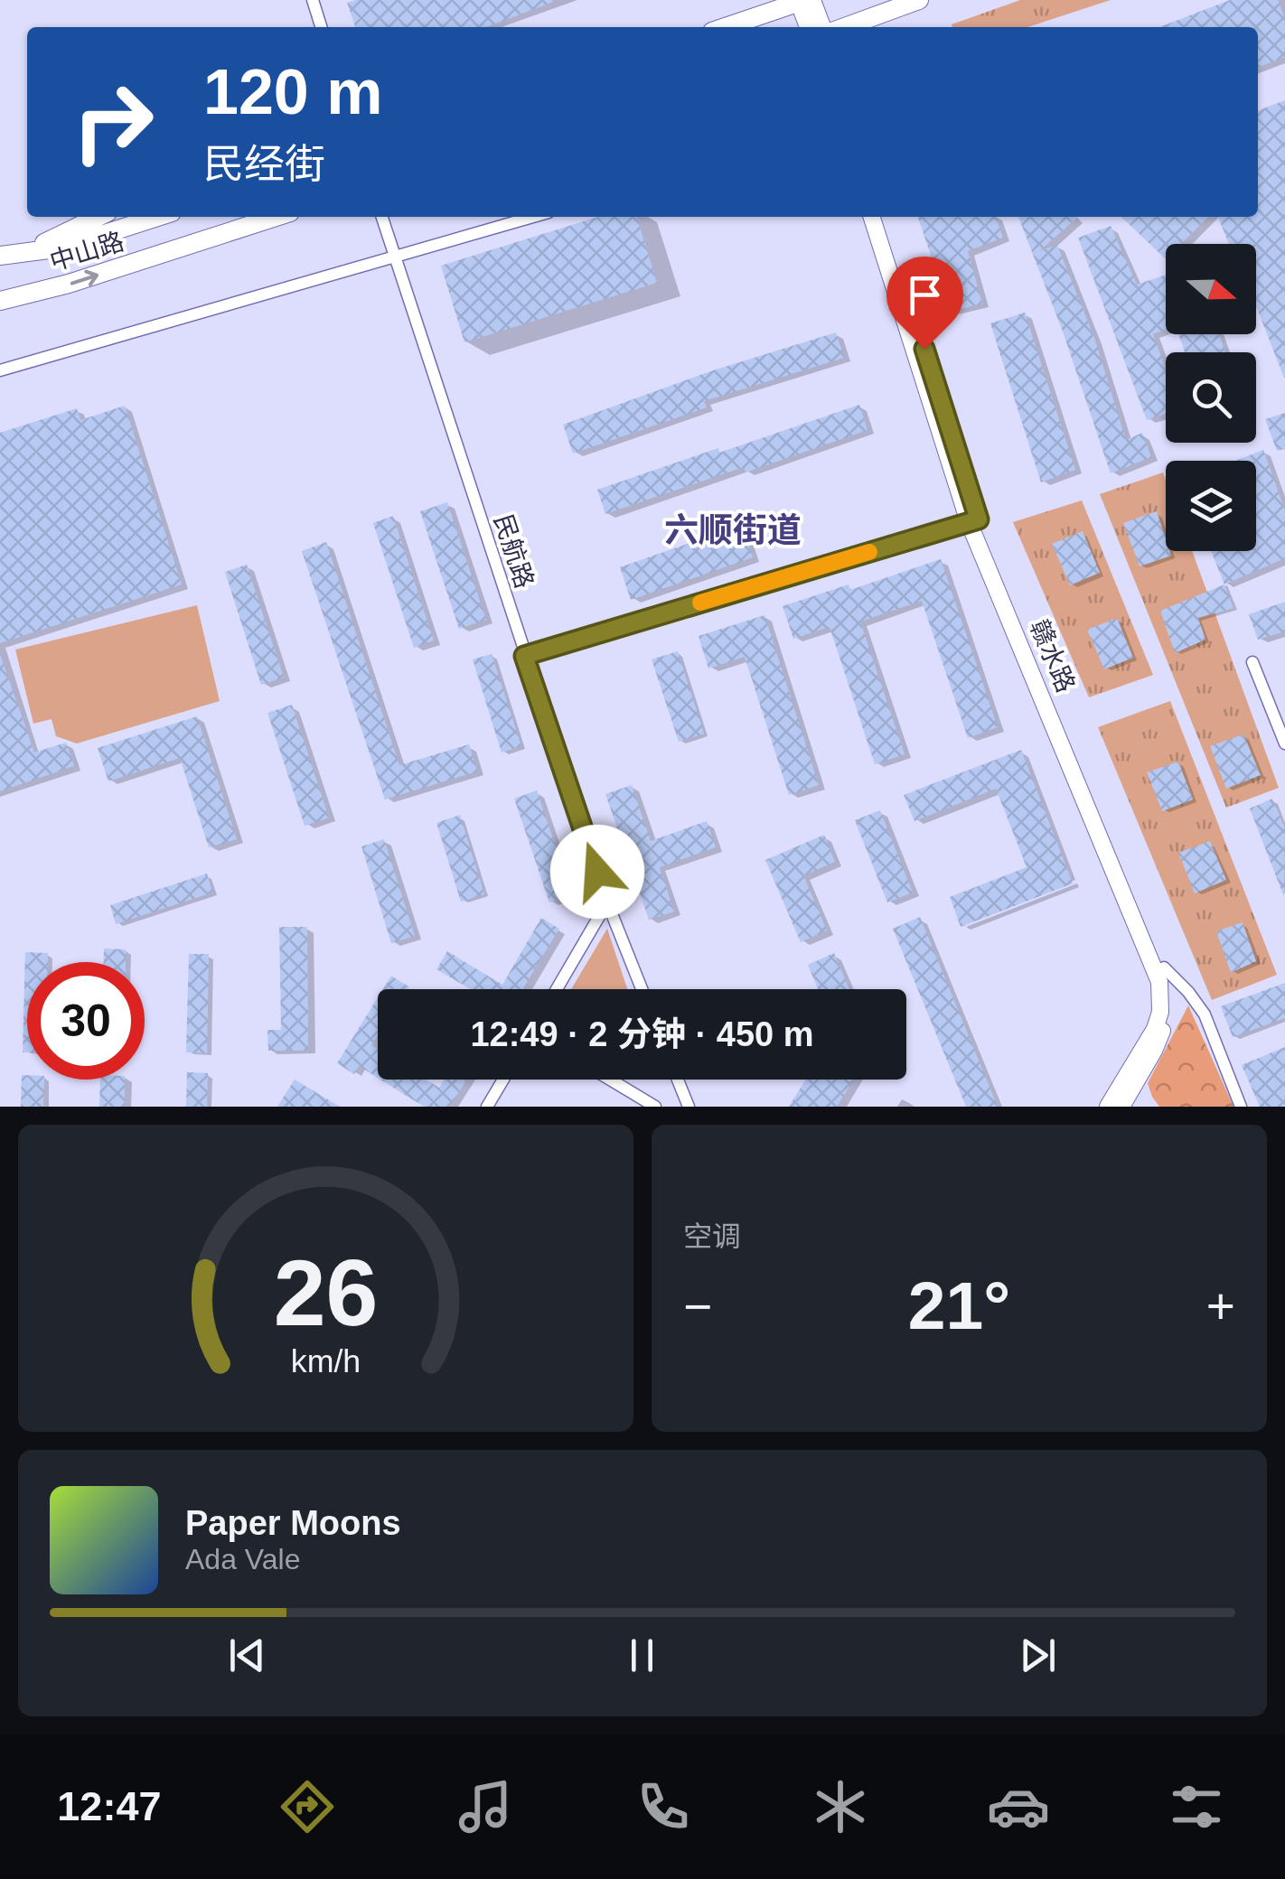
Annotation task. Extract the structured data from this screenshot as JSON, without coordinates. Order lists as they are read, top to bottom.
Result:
{
  "streets": {
    "main road": ["中山路", "赣水路"],
    "street": ["民航路"]
  },
  "districts": ["六顺街道"],
  "north": "right",
  "page": {
    "turn": ["120 m", "民经街"],
    "limit": "30",
    "trip": "12:49 · 2 分钟 · 450 m",
    "tile": "空调",
    "heat": ["−", "21°", "+"],
    "song": ["Paper Moons", "Ada Vale"],
    "tabs": "12:47",
    "gauge": ["26", "km/h"]
  }
}
